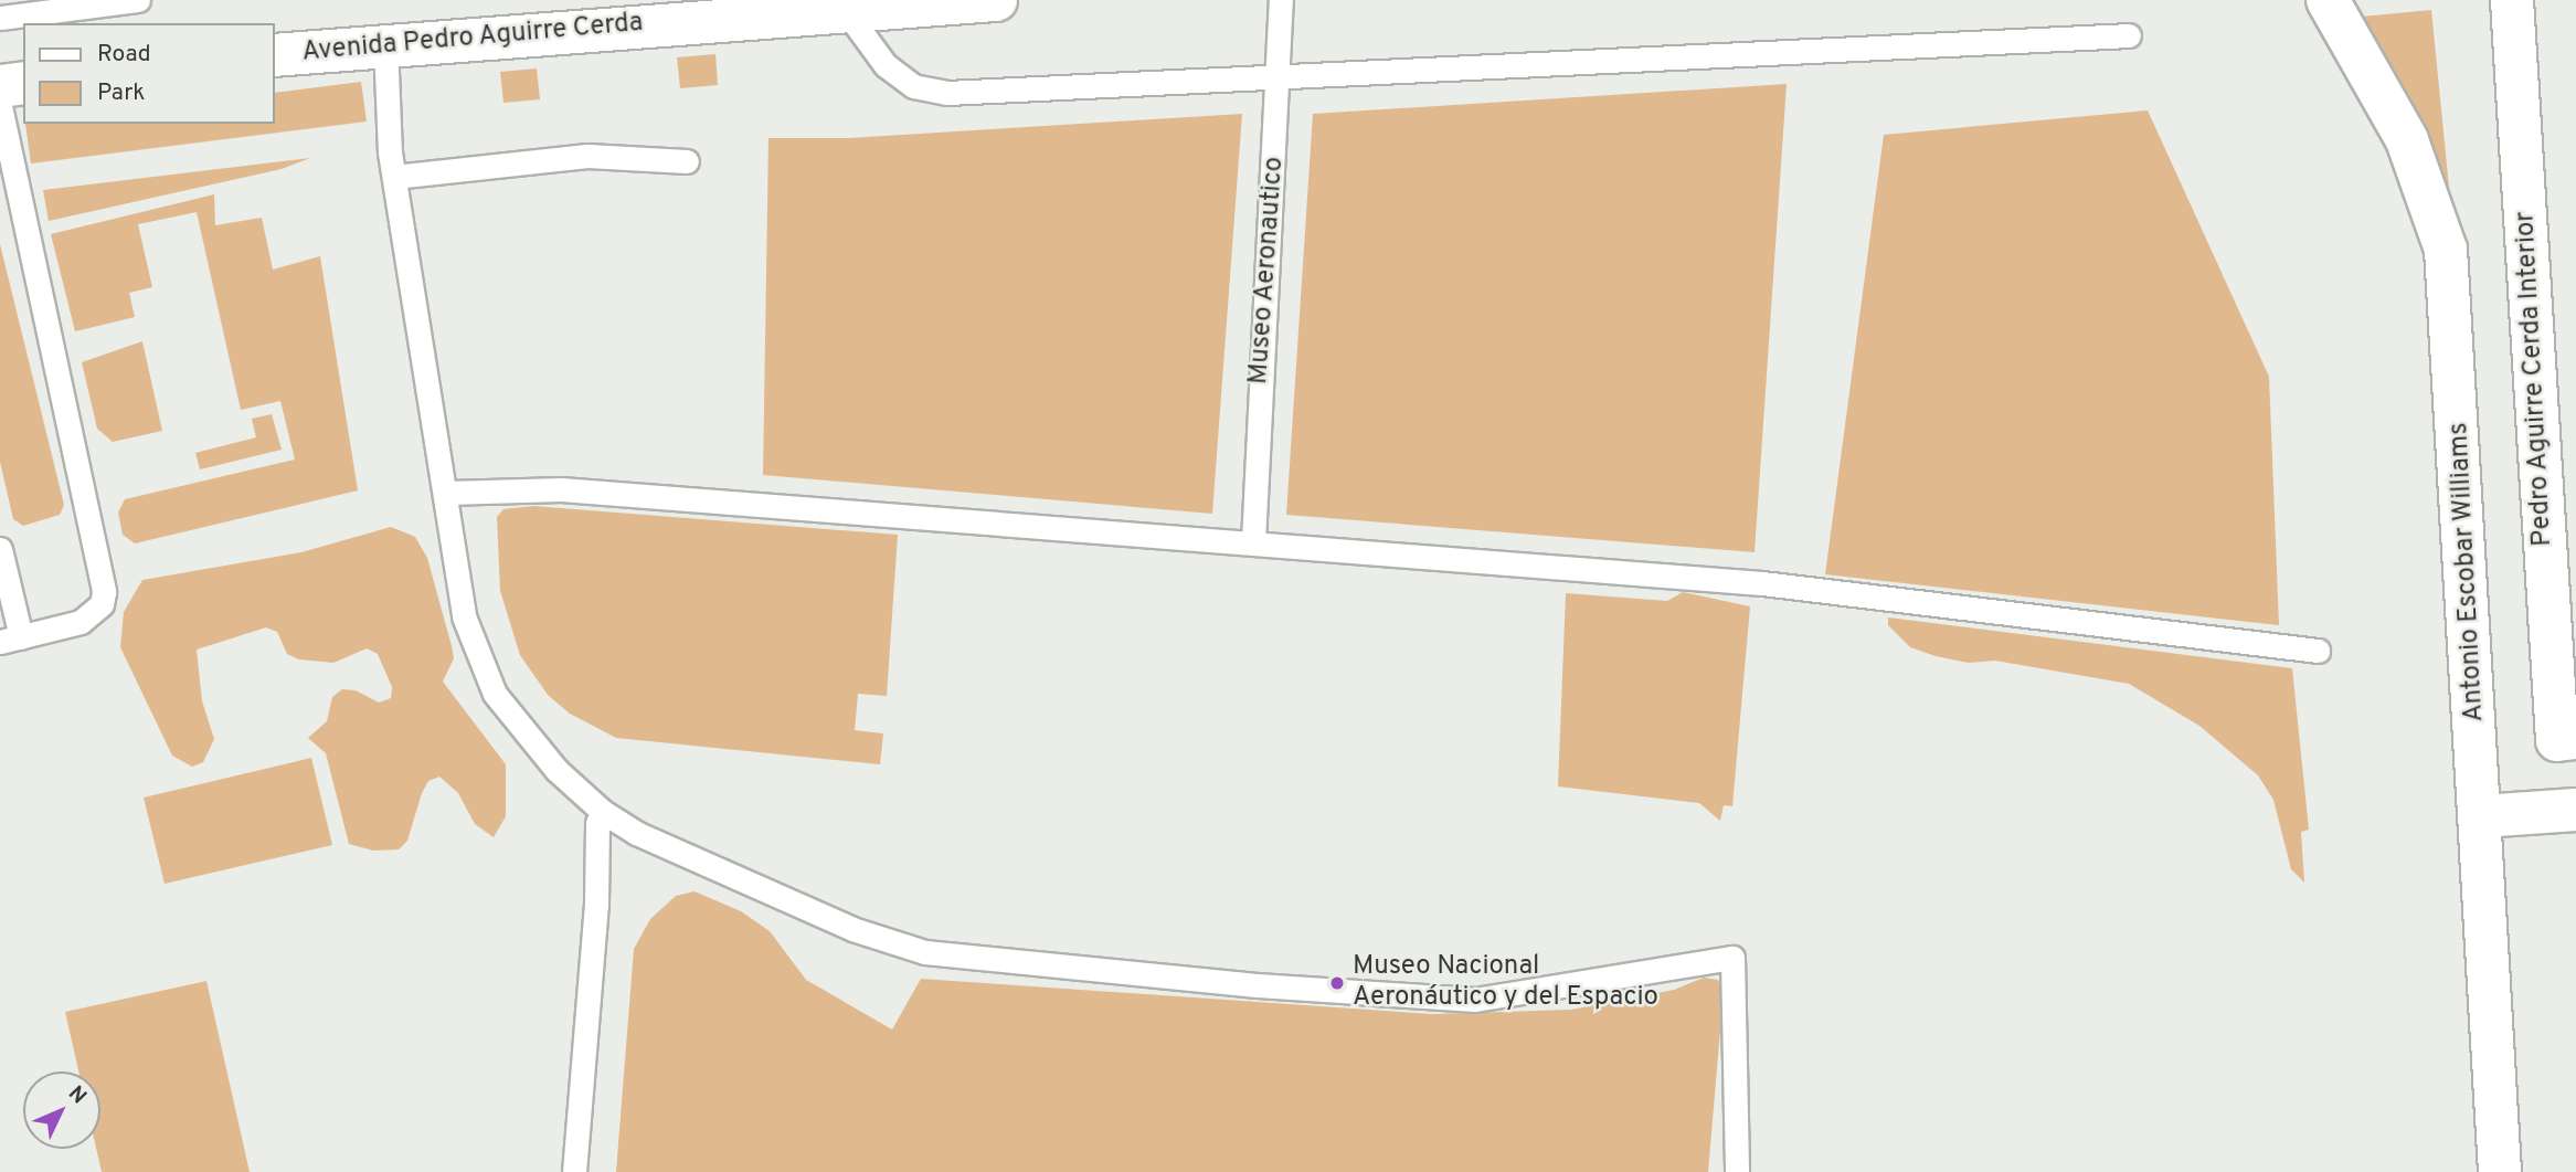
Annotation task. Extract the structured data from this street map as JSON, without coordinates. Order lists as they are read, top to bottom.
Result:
{
  "streets": {
    "street": ["Avenida Pedro Aguirre Cerda", "Pedro Aguirre Cerda Interior", "Antonio Escobar Williams"],
    "lane": ["Museo Aeronautico"]
  },
  "places": ["Museo Nacional Aeronáutico y del Espacio"],
  "legend": ["Road", "Park"],
  "north": "top right"
}
